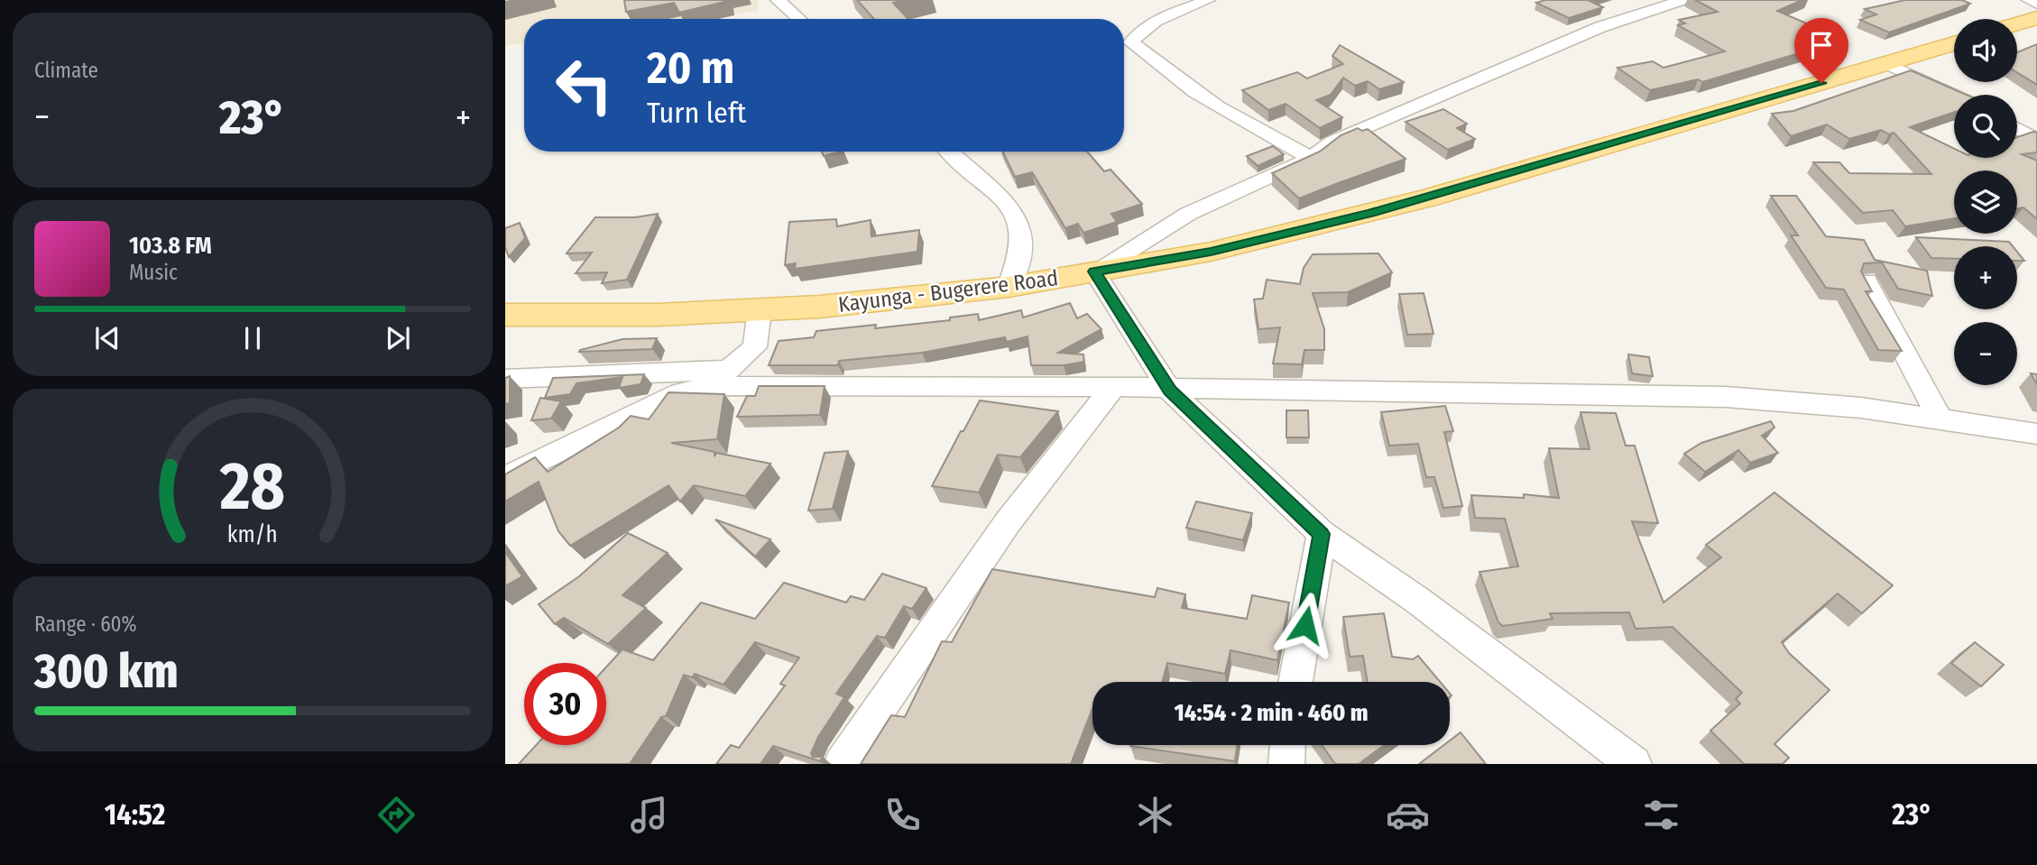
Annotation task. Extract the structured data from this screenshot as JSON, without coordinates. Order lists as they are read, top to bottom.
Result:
{
  "streets": {
    "main road": ["Kayunga - Bugerere Road"]
  },
  "page": {
    "tile": [
      "Climate",
      ["Range · 60%", "300 km"]
    ],
    "map_buttons": ["+", "−"],
    "turn": ["20 m", "Turn left"],
    "heat": ["−", "23°", "+"],
    "song": ["103.8 FM", "Music"],
    "limit": "30",
    "trip": "14:54 · 2 min · 460 m",
    "tabs": ["14:52", "23°"],
    "gauge": ["28", "km/h"]
  }
}
